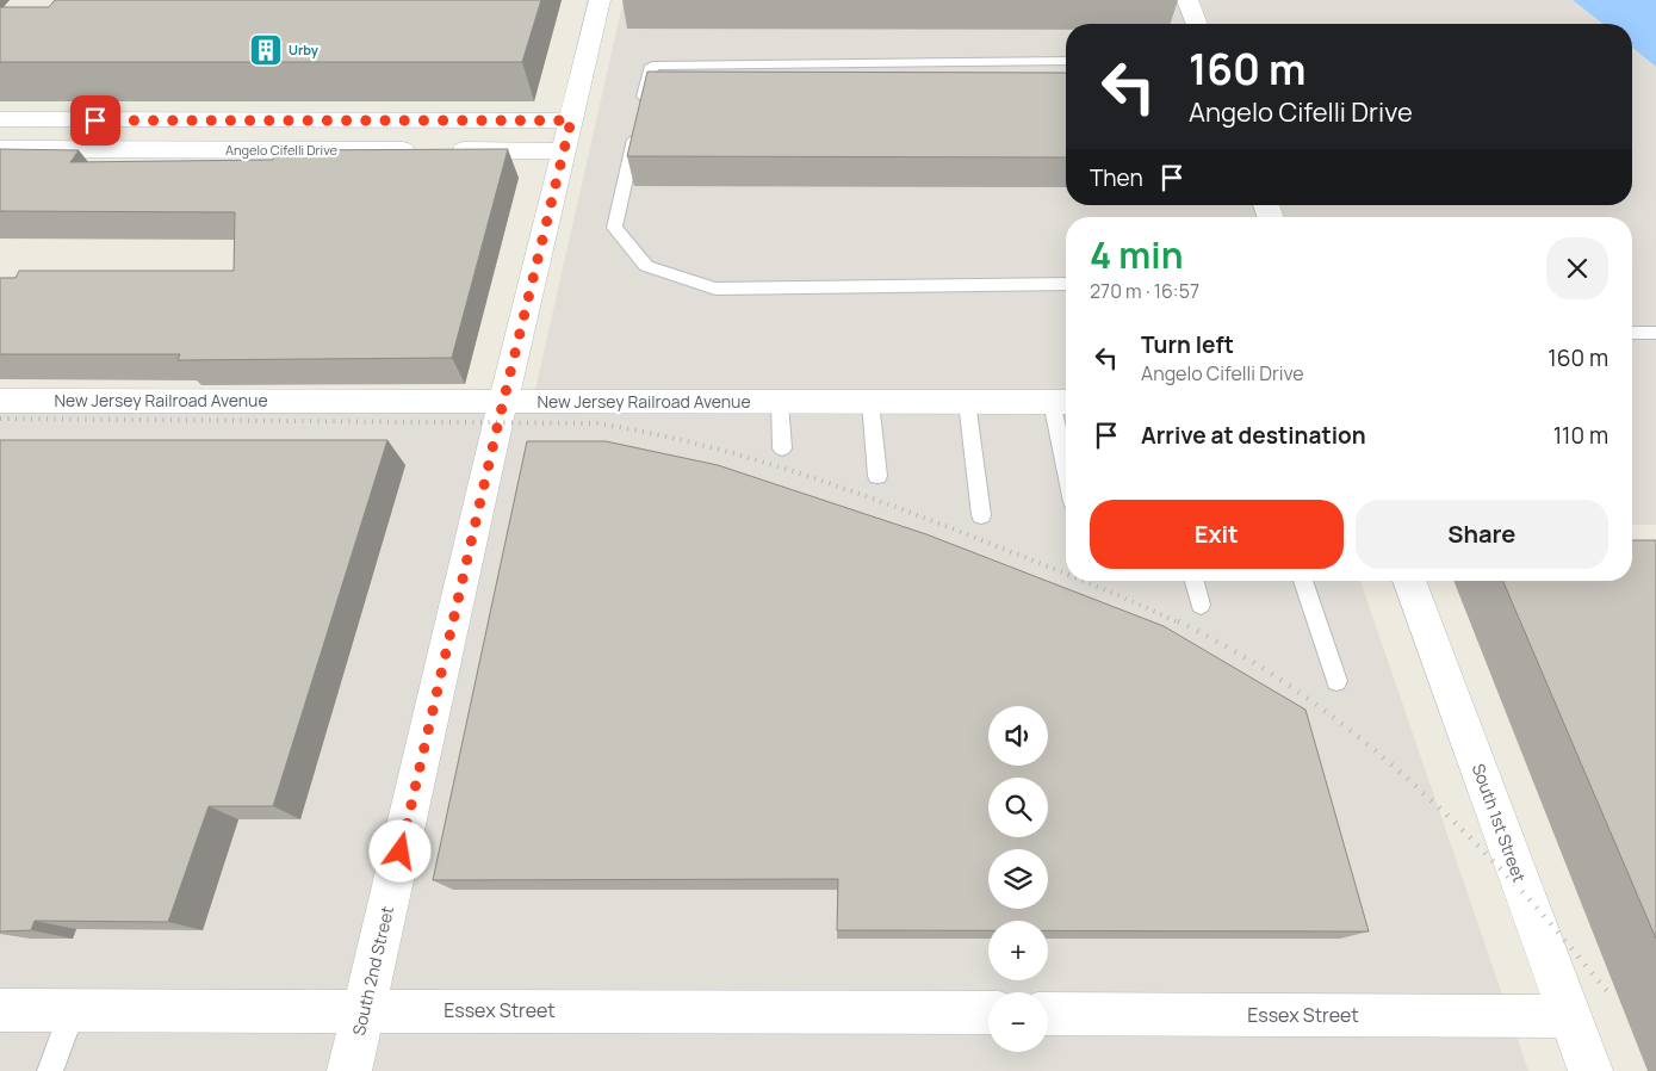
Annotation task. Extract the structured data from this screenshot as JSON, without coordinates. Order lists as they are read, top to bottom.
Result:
{
  "streets": {
    "street": [
      "Angelo Cifelli Drive",
      "New Jersey Railroad Avenue",
      "South 1st Street",
      "South 2nd Street",
      "Essex Street"
    ]
  },
  "crossings": [
    ["Angelo Cifelli Drive", "South 2nd Street"],
    ["New Jersey Railroad Avenue", "South 2nd Street"],
    ["South 1st Street", "Essex Street"],
    ["South 2nd Street", "Essex Street"]
  ],
  "places": {
    "building": ["Urby"]
  },
  "page": {
    "turn": ["160 m", "Angelo Cifelli Drive"],
    "then": "Then",
    "heading": ["4 min", "270 m · 16:57"],
    "list": [
      {
        "name": "Turn left",
        "note": "Angelo Cifelli Drive",
        "value": "160 m"
      },
      {
        "name": "Arrive at destination",
        "value": "110 m"
      }
    ],
    "buttons": ["Exit", "Share"],
    "map_buttons": ["+", "−"]
  }
}
